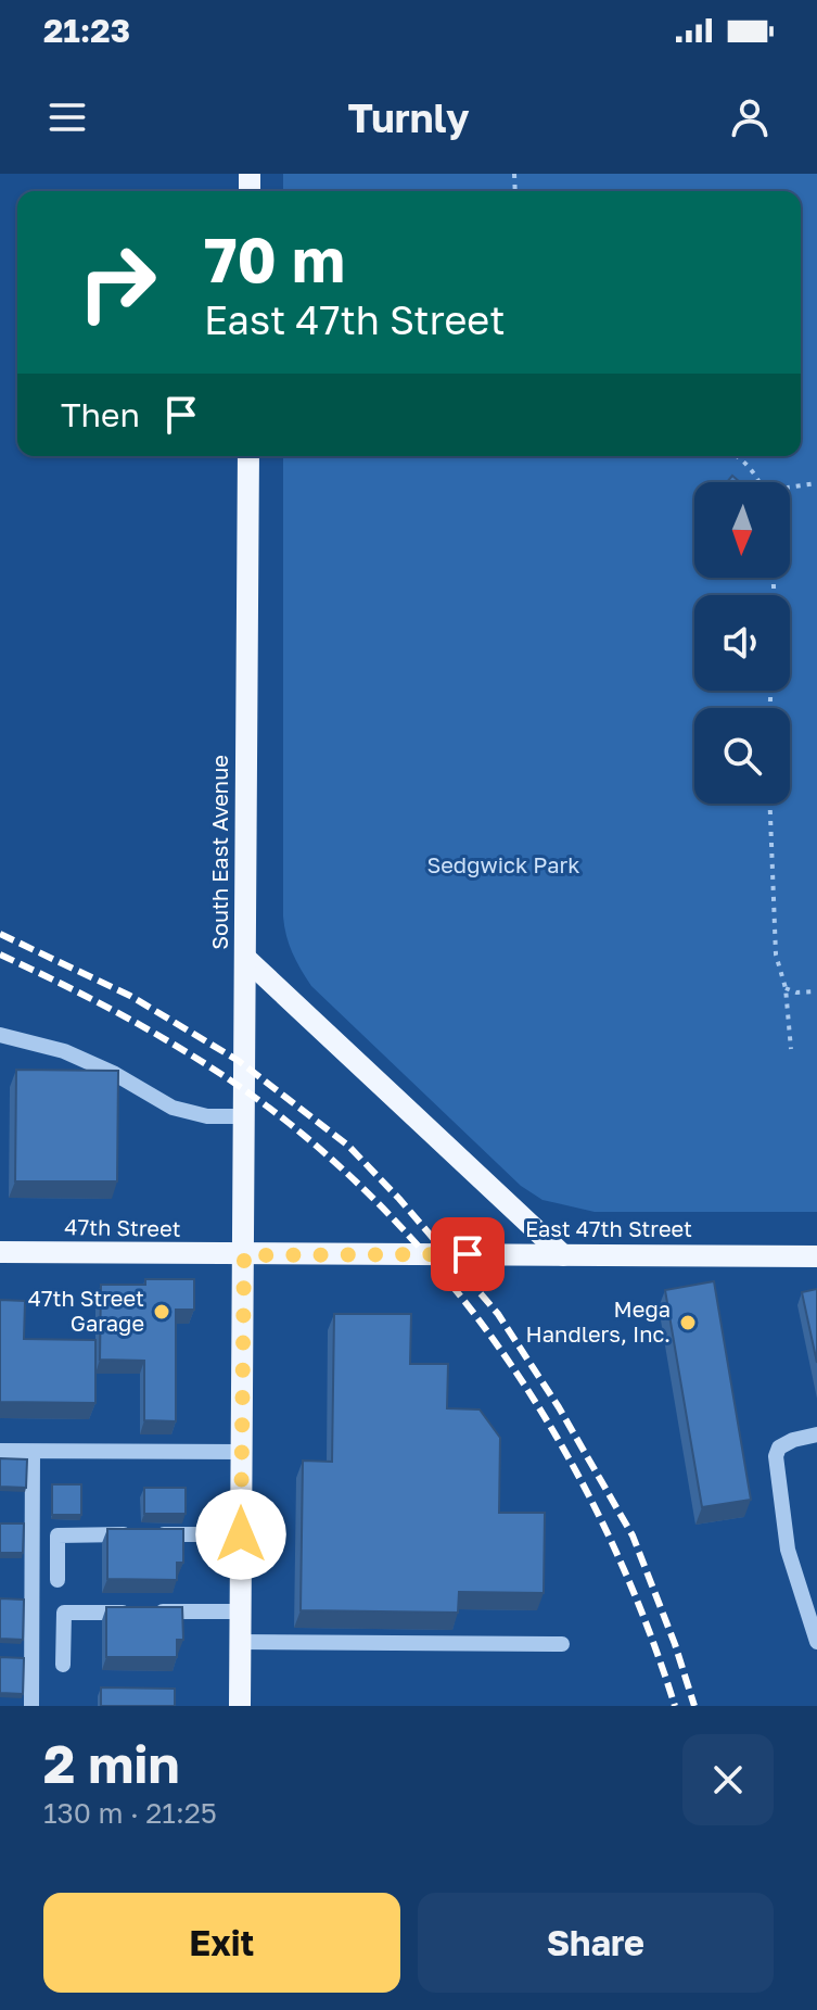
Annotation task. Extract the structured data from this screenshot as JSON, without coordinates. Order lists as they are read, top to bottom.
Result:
{
  "streets": {
    "main road": ["South East Avenue", "47th Street", "East 47th Street"]
  },
  "crossings": [
    ["South East Avenue", "47th Street"],
    ["South East Avenue", "East 47th Street"],
    ["47th Street", "East 47th Street"]
  ],
  "parks": ["Sedgwick Park"],
  "places": ["47th Street Garage", "Mega Handlers, Inc."],
  "north": "bottom",
  "page": {
    "status": "21:23",
    "header": "Turnly",
    "turn": ["70 m", "East 47th Street"],
    "then": "Then",
    "heading": ["2 min", "130 m · 21:25"],
    "buttons": ["Exit", "Share"]
  }
}
